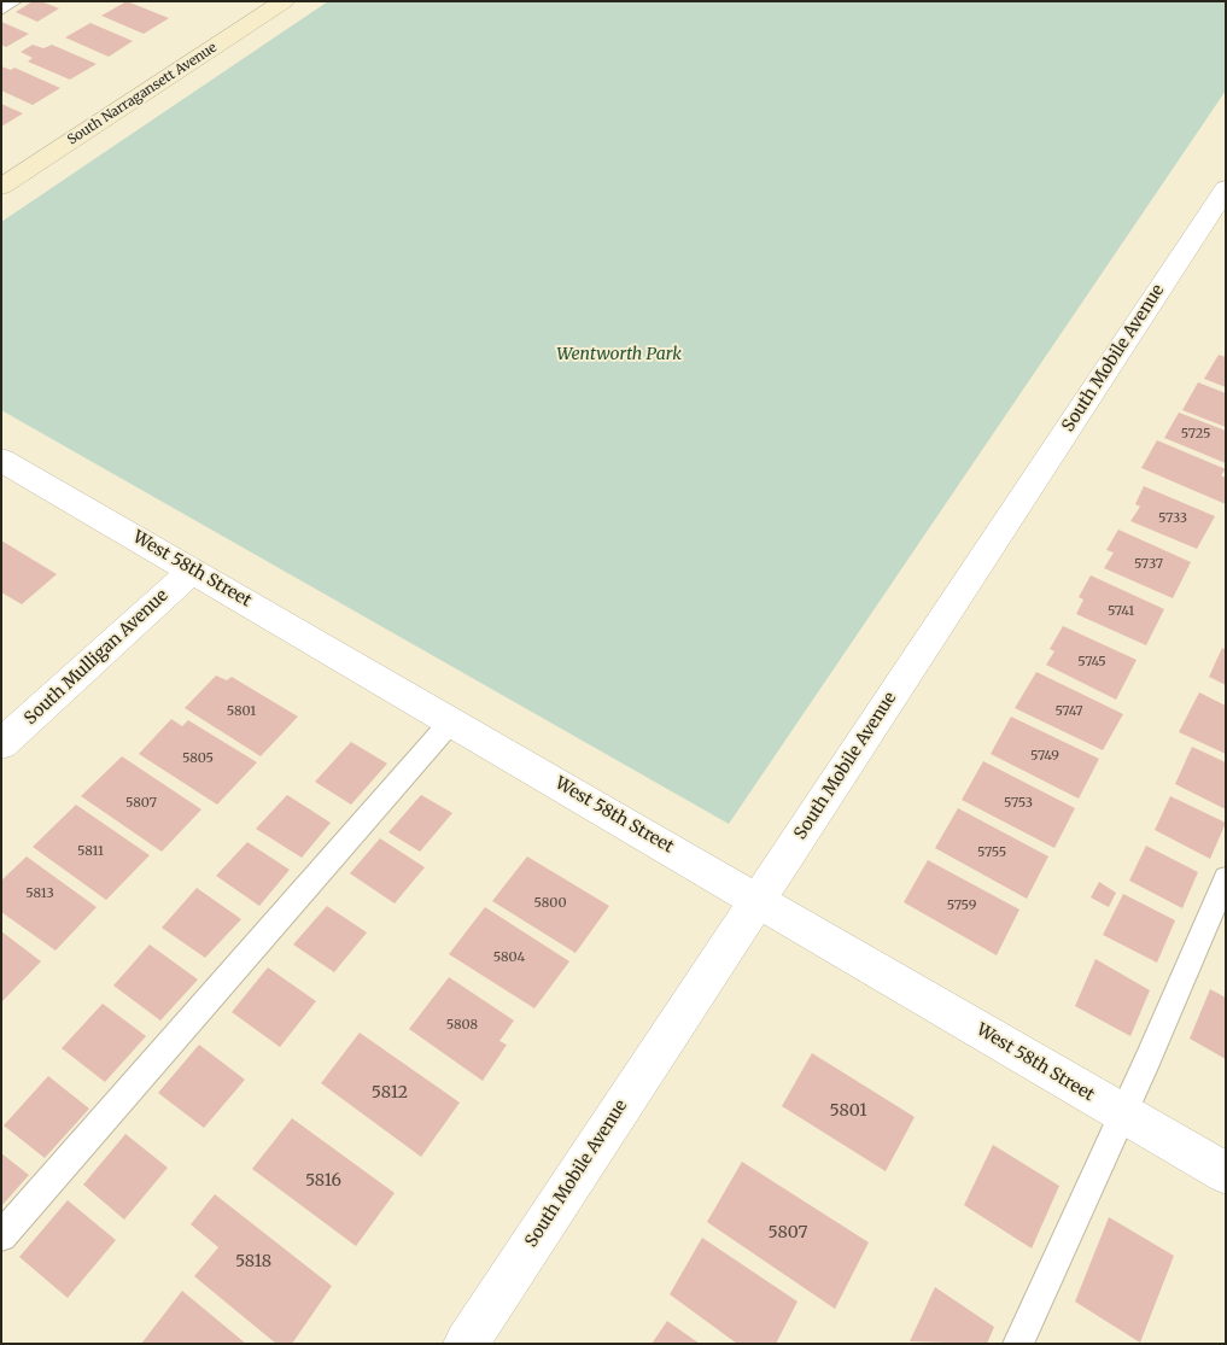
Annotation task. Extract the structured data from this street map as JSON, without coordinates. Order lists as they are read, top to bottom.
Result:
{
  "streets": {
    "street": [
      "South Narragansett Avenue",
      "South Mobile Avenue",
      "West 58th Street",
      "South Mulligan Avenue"
    ]
  },
  "crossings": [
    ["South Mobile Avenue", "West 58th Street"],
    ["West 58th Street", "South Mulligan Avenue"]
  ],
  "parks": ["Wentworth Park"],
  "house_numbers": [
    "5725",
    "5733",
    "5737",
    "5741",
    "5745",
    "5801",
    "5747",
    "5749",
    "5805",
    "5807",
    "5753",
    "5811",
    "5755",
    "5813",
    "5800",
    "5759",
    "5804",
    "5808",
    "5812",
    "5801",
    "5816",
    "5807",
    "5818"
  ]
}
